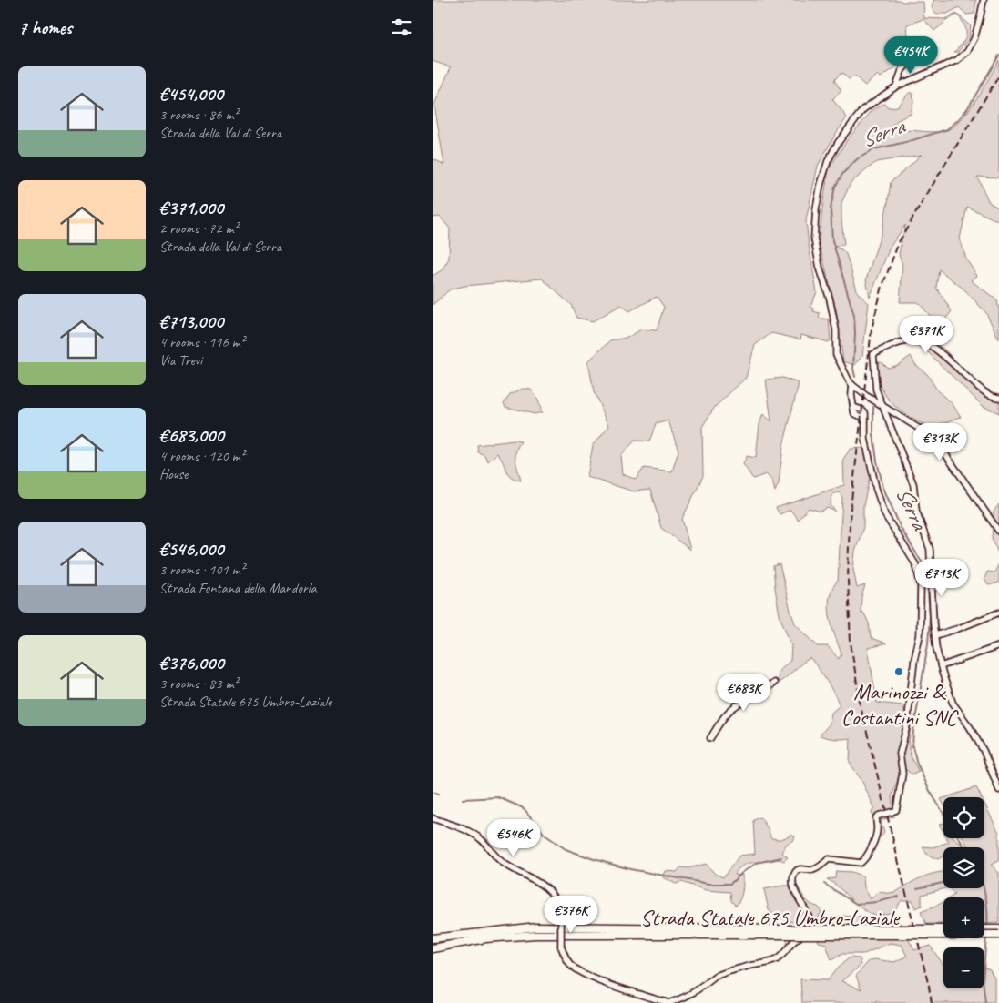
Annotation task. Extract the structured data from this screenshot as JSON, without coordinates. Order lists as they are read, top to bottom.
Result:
{
  "streets": {
    "highway": ["Strada Statale 675 Umbro-Laziale"]
  },
  "water": ["Serra"],
  "places": ["Marinozzi & Costantini SNC"],
  "page": {
    "heading": "7 homes",
    "price": [
      "€454K",
      "€371K",
      "€313K",
      "€713K",
      "€683K",
      "€546K",
      "€376K"
    ],
    "list": [
      {
        "name": "€454,000",
        "note": "3 rooms · 86 m² · Strada della Val di Serra"
      },
      {
        "name": "€371,000",
        "note": "2 rooms · 72 m² · Strada della Val di Serra"
      },
      {
        "name": "€713,000",
        "note": "4 rooms · 116 m² · Via Trevi"
      },
      {
        "name": "€683,000",
        "note": "4 rooms · 120 m² · House"
      },
      {
        "name": "€546,000",
        "note": "3 rooms · 101 m² · Strada Fontana della Mandorla"
      },
      {
        "name": "€376,000",
        "note": "3 rooms · 83 m² · Strada Statale 675 Umbro-Laziale"
      }
    ],
    "map_buttons": ["+", "−"]
  }
}
